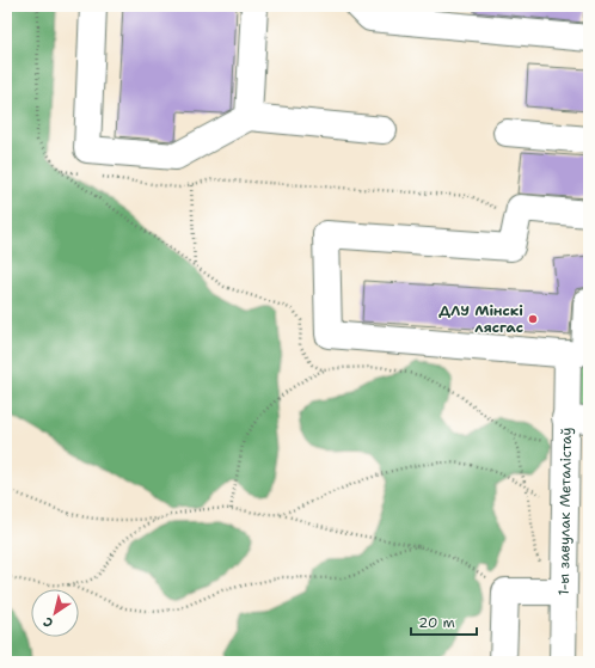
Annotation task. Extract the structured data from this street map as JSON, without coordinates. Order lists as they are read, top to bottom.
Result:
{
  "streets": {
    "lane": ["1-ы завулак Металістаў"]
  },
  "places": ["ДЛУ Мінскі лясгас"],
  "scale_bar": "20 m",
  "north": "bottom left"
}
